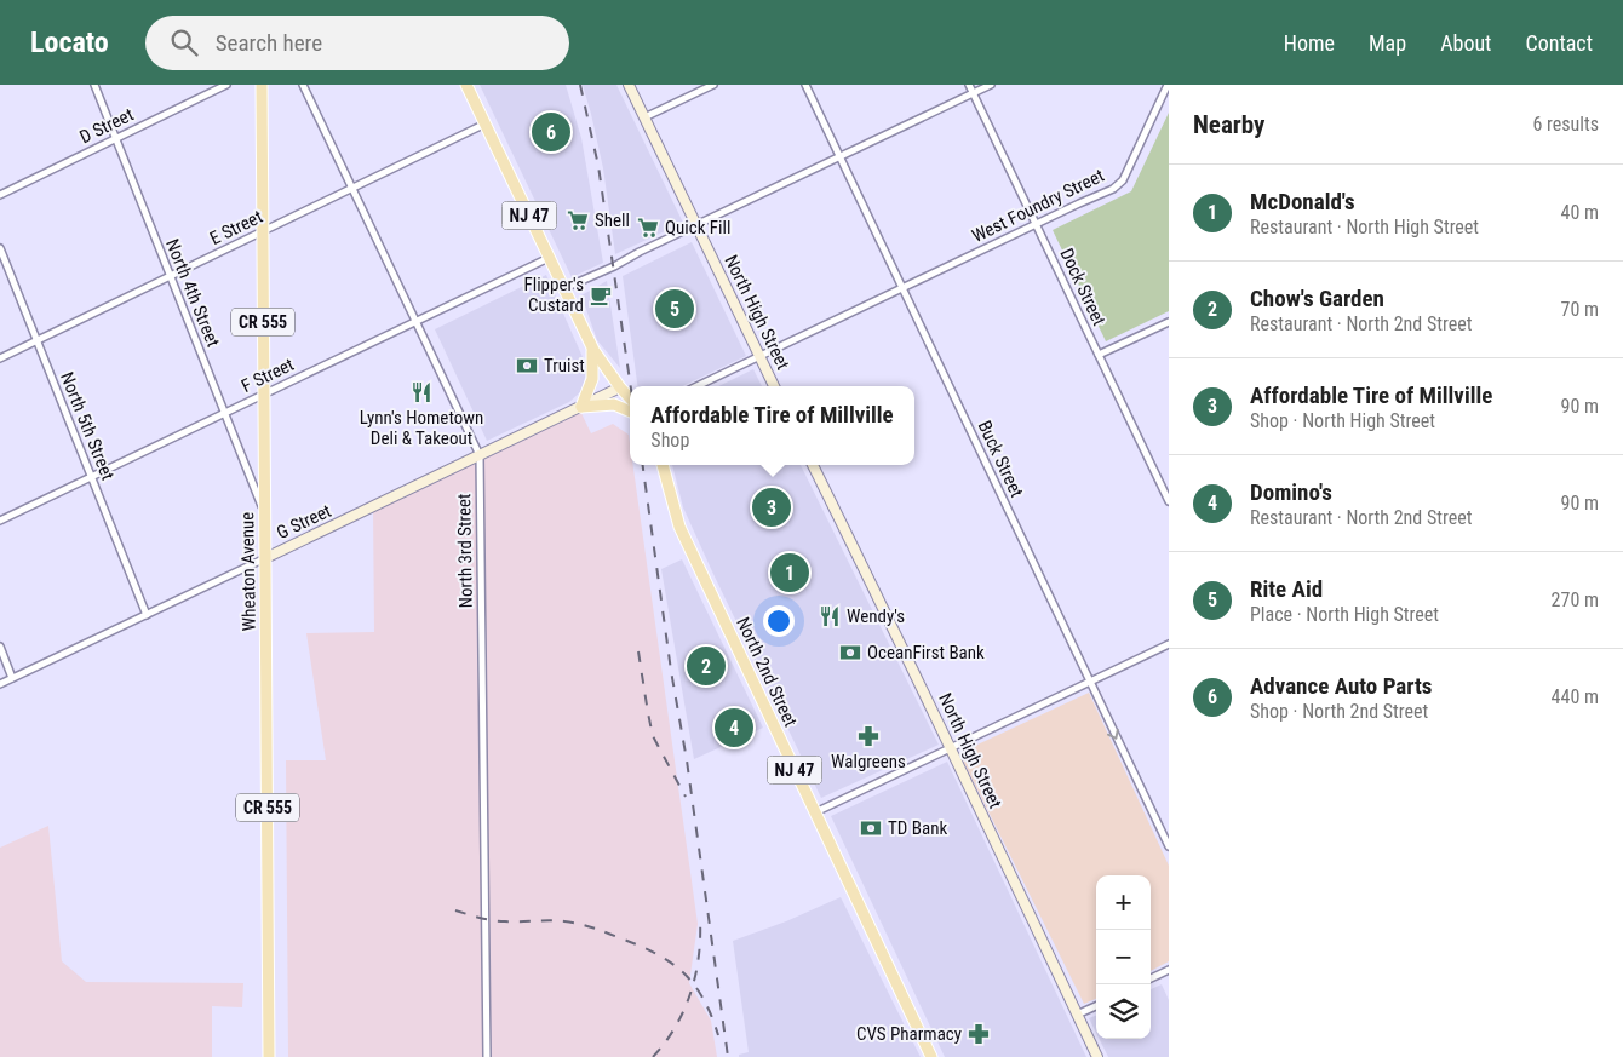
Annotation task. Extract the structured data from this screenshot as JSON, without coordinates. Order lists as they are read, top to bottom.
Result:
{
  "streets": {
    "main road": [
      "NJ 47",
      "CR 555",
      "Wheaton Avenue",
      "North 2nd Street"
    ],
    "street": [
      "D Street",
      "West Foundry Street",
      "E Street",
      "Dock Street",
      "North 4th Street",
      "North High Street",
      "F Street",
      "North 5th Street",
      "Buck Street",
      "G Street",
      "North 3rd Street"
    ]
  },
  "crossings": [
    ["D Street", "North 4th Street"],
    ["West Foundry Street", "Dock Street"],
    ["West Foundry Street", "North High Street"],
    ["West Foundry Street", "Buck Street"],
    ["NJ 47", "E Street"],
    ["NJ 47", "F Street"],
    ["NJ 47", "G Street"],
    ["E Street", "North 4th Street"],
    ["E Street", "North 5th Street"],
    ["E Street", "North 3rd Street"],
    ["E Street", "Wheaton Avenue"],
    ["North 4th Street", "F Street"],
    ["North 4th Street", "Wheaton Avenue"],
    ["F Street", "North 5th Street"],
    ["F Street", "North 3rd Street"],
    ["F Street", "Wheaton Avenue"],
    ["North 5th Street", "G Street"],
    ["G Street", "North 3rd Street"],
    ["G Street", "Wheaton Avenue"]
  ],
  "places": {
    "supermarket": ["Shell", "Quick Fill"],
    "cafe": ["Flipper's Custard"],
    "bank": ["Truist", "OceanFirst Bank", "TD Bank"],
    "restaurant": ["Lynn's Hometown Deli & Takeout", "Wendy's"],
    "pharmacy": ["Walgreens", "CVS Pharmacy"]
  },
  "page": {
    "header": "Locato",
    "search": "Search here",
    "nav": [
      "Home",
      "Map",
      "About",
      "Contact"
    ],
    "heading": ["Nearby", "6 results"],
    "pins": [
      "6",
      "5",
      "3",
      "1",
      "2",
      "4"
    ],
    "list": [
      {
        "mark": "1",
        "name": "McDonald's",
        "note": "Restaurant · North High Street",
        "value": "40 m"
      },
      {
        "mark": "2",
        "name": "Chow's Garden",
        "note": "Restaurant · North 2nd Street",
        "value": "70 m"
      },
      {
        "mark": "3",
        "name": "Affordable Tire of Millville",
        "note": "Shop · North High Street",
        "value": "90 m"
      },
      {
        "mark": "4",
        "name": "Domino's",
        "note": "Restaurant · North 2nd Street",
        "value": "90 m"
      },
      {
        "mark": "5",
        "name": "Rite Aid",
        "note": "Place · North High Street",
        "value": "270 m"
      },
      {
        "mark": "6",
        "name": "Advance Auto Parts",
        "note": "Shop · North 2nd Street",
        "value": "440 m"
      }
    ],
    "popup": ["Affordable Tire of Millville", "Shop"],
    "map_buttons": ["+", "−"]
  }
}
